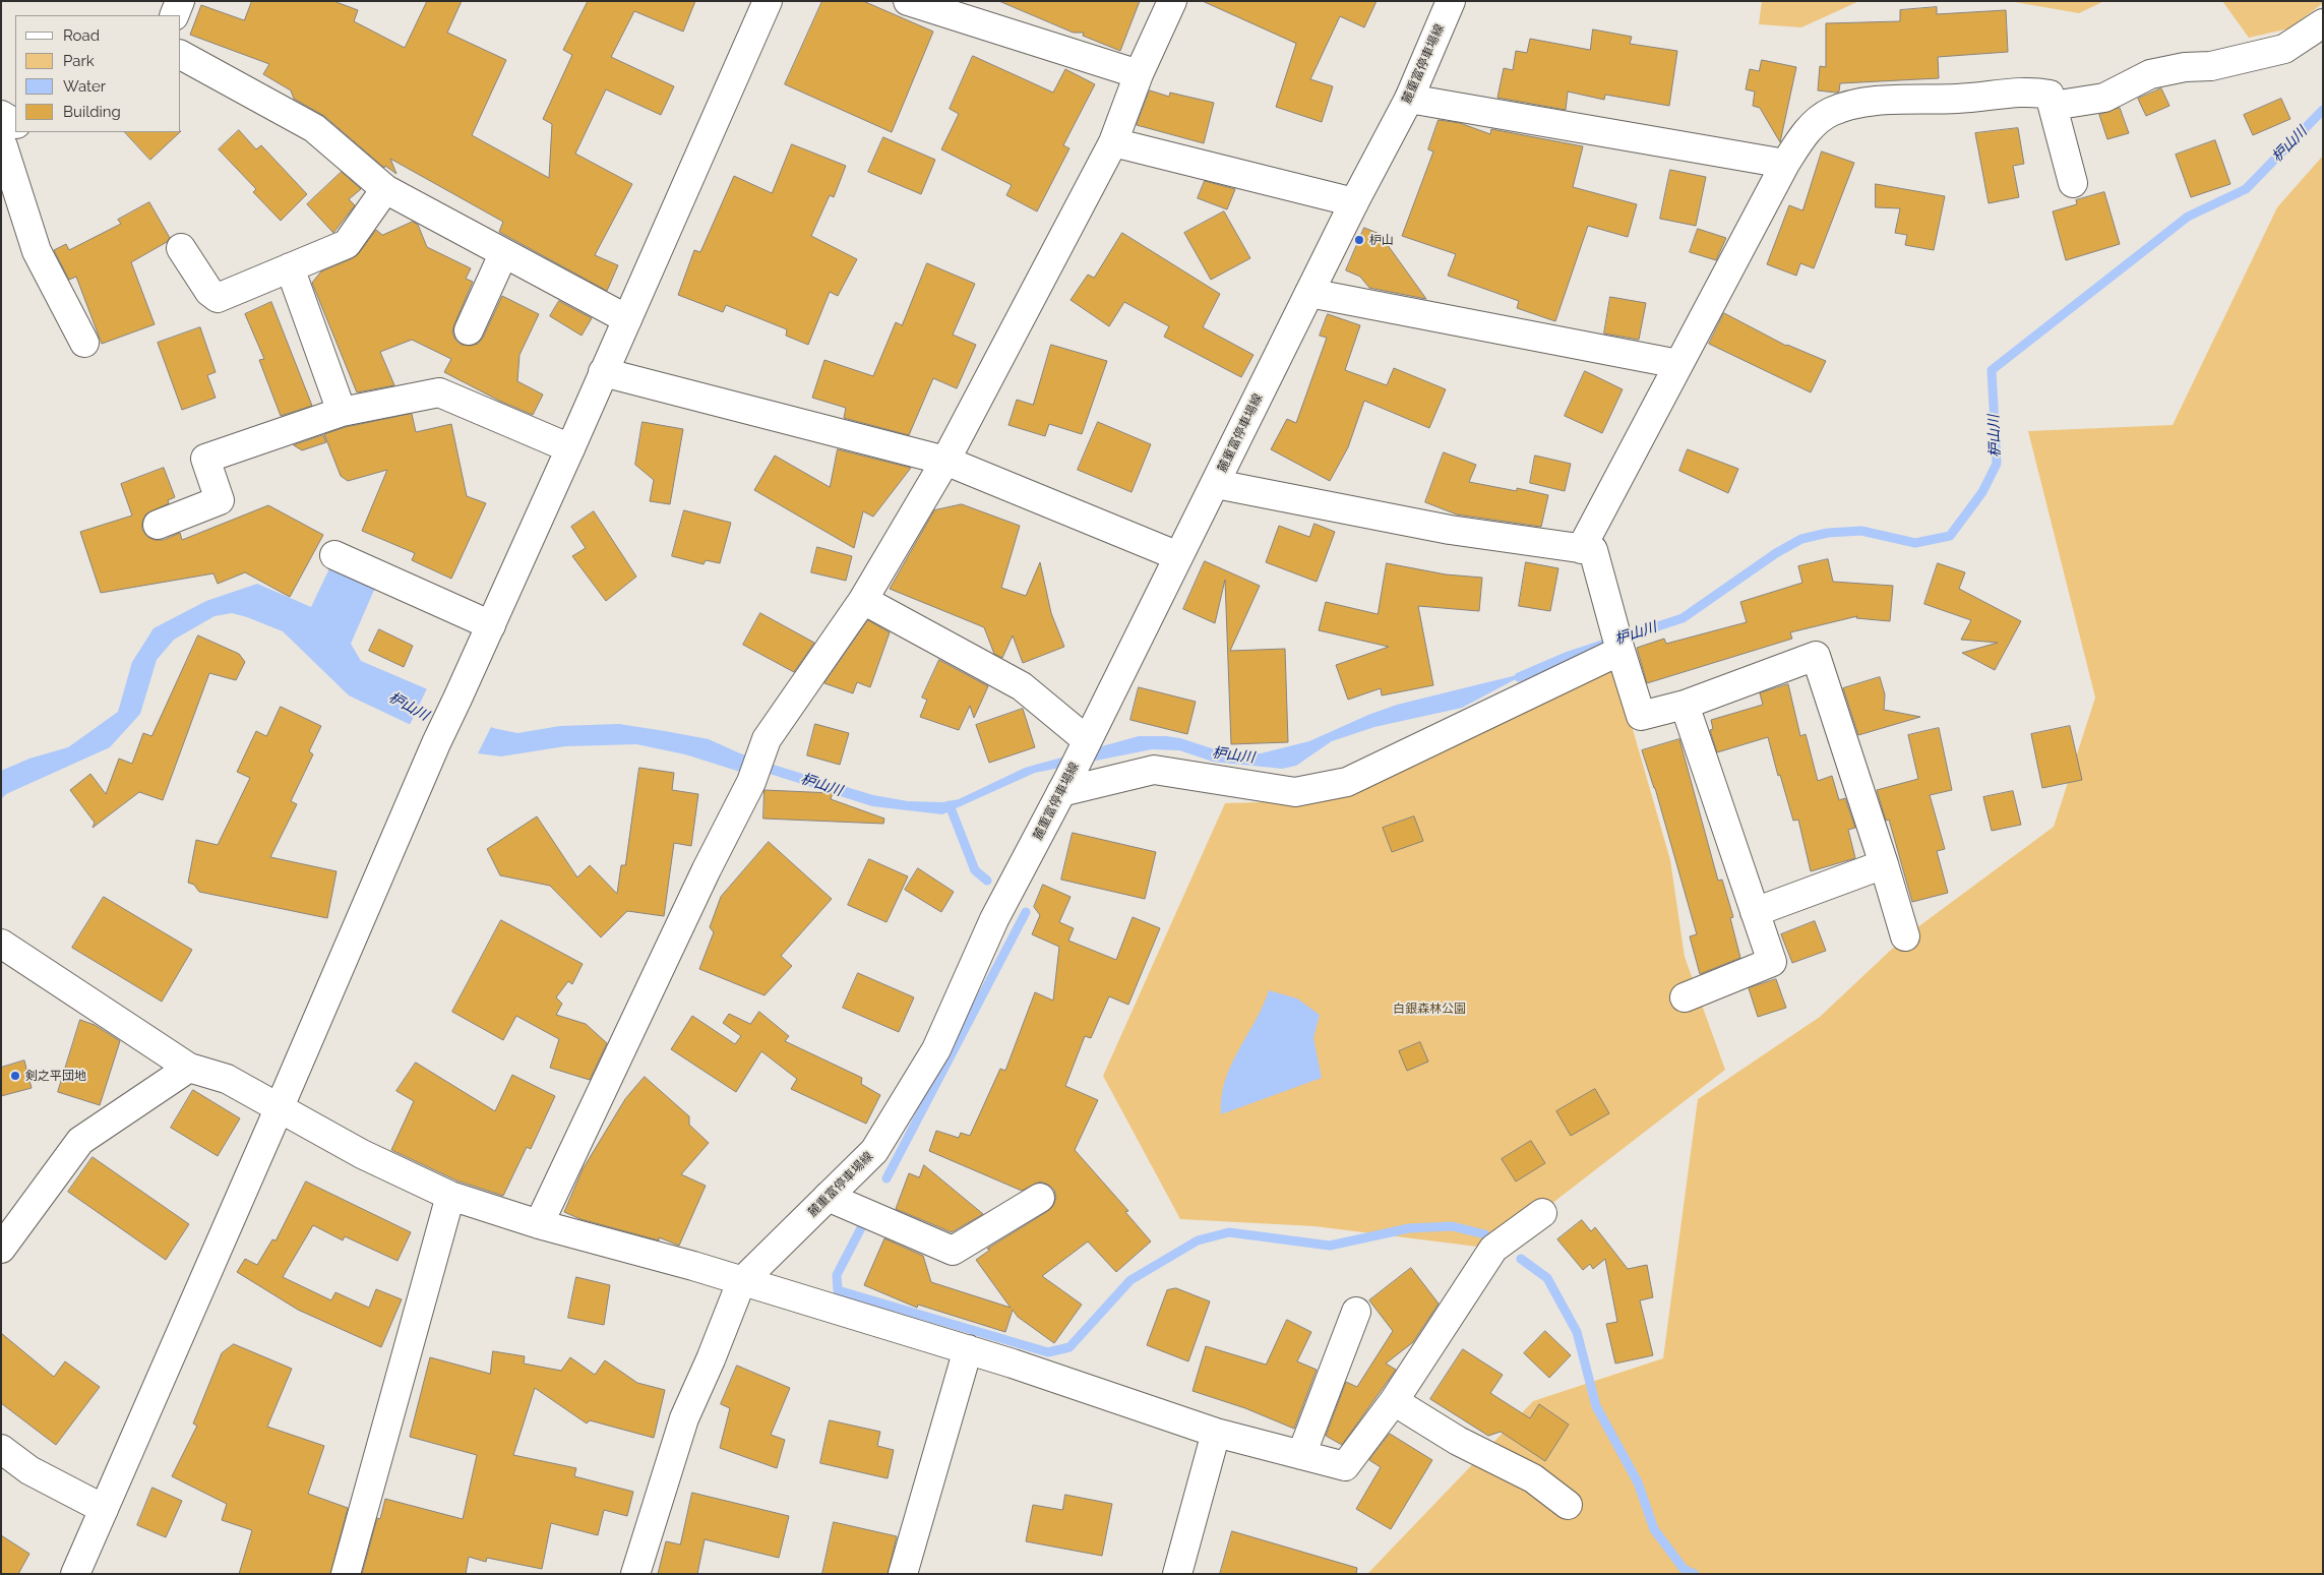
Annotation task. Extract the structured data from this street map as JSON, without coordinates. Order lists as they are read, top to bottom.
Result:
{
  "streets": {
    "street": ["麓重富停車場線"]
  },
  "water": ["枦山川"],
  "parks": ["白銀森林公園"],
  "places": ["枦山", "剣之平団地"],
  "legend": [
    "Road",
    "Park",
    "Water",
    "Building"
  ]
}
